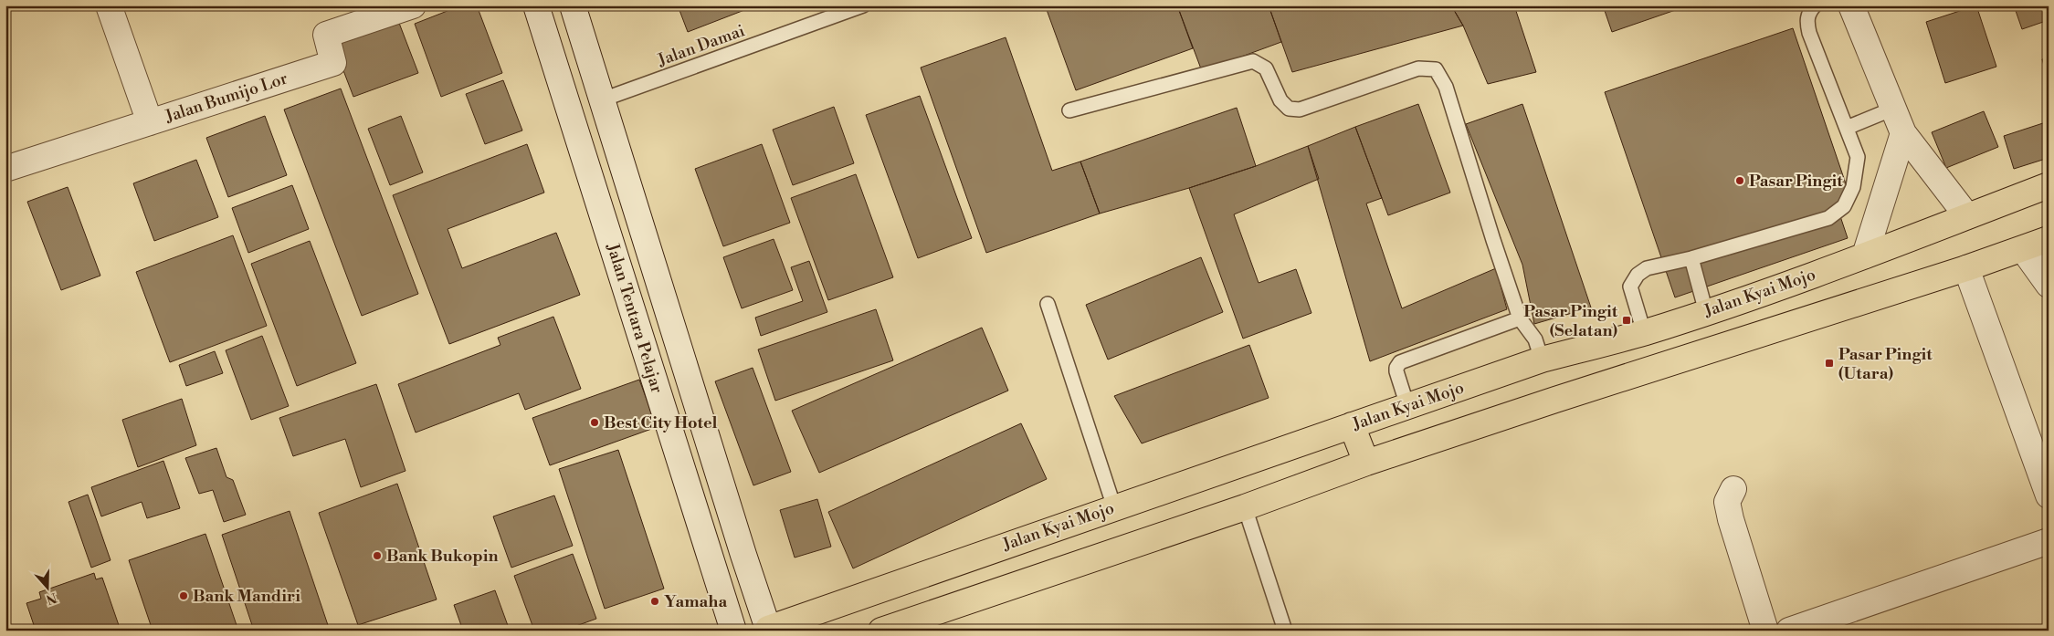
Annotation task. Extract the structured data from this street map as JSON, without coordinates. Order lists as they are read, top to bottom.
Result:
{
  "streets": {
    "main road": ["Jalan Kyai Mojo"],
    "street": ["Jalan Bumijo Lor", "Jalan Tentara Pelajar"],
    "lane": ["Jalan Damai"]
  },
  "places": {
    "other": [
      "Pasar Pingit",
      "Best City Hotel",
      "Bank Bukopin",
      "Bank Mandiri",
      "Yamaha"
    ],
    "transit": ["Pasar Pingit (Selatan)", "Pasar Pingit (Utara)"]
  },
  "north": "bottom"
}
